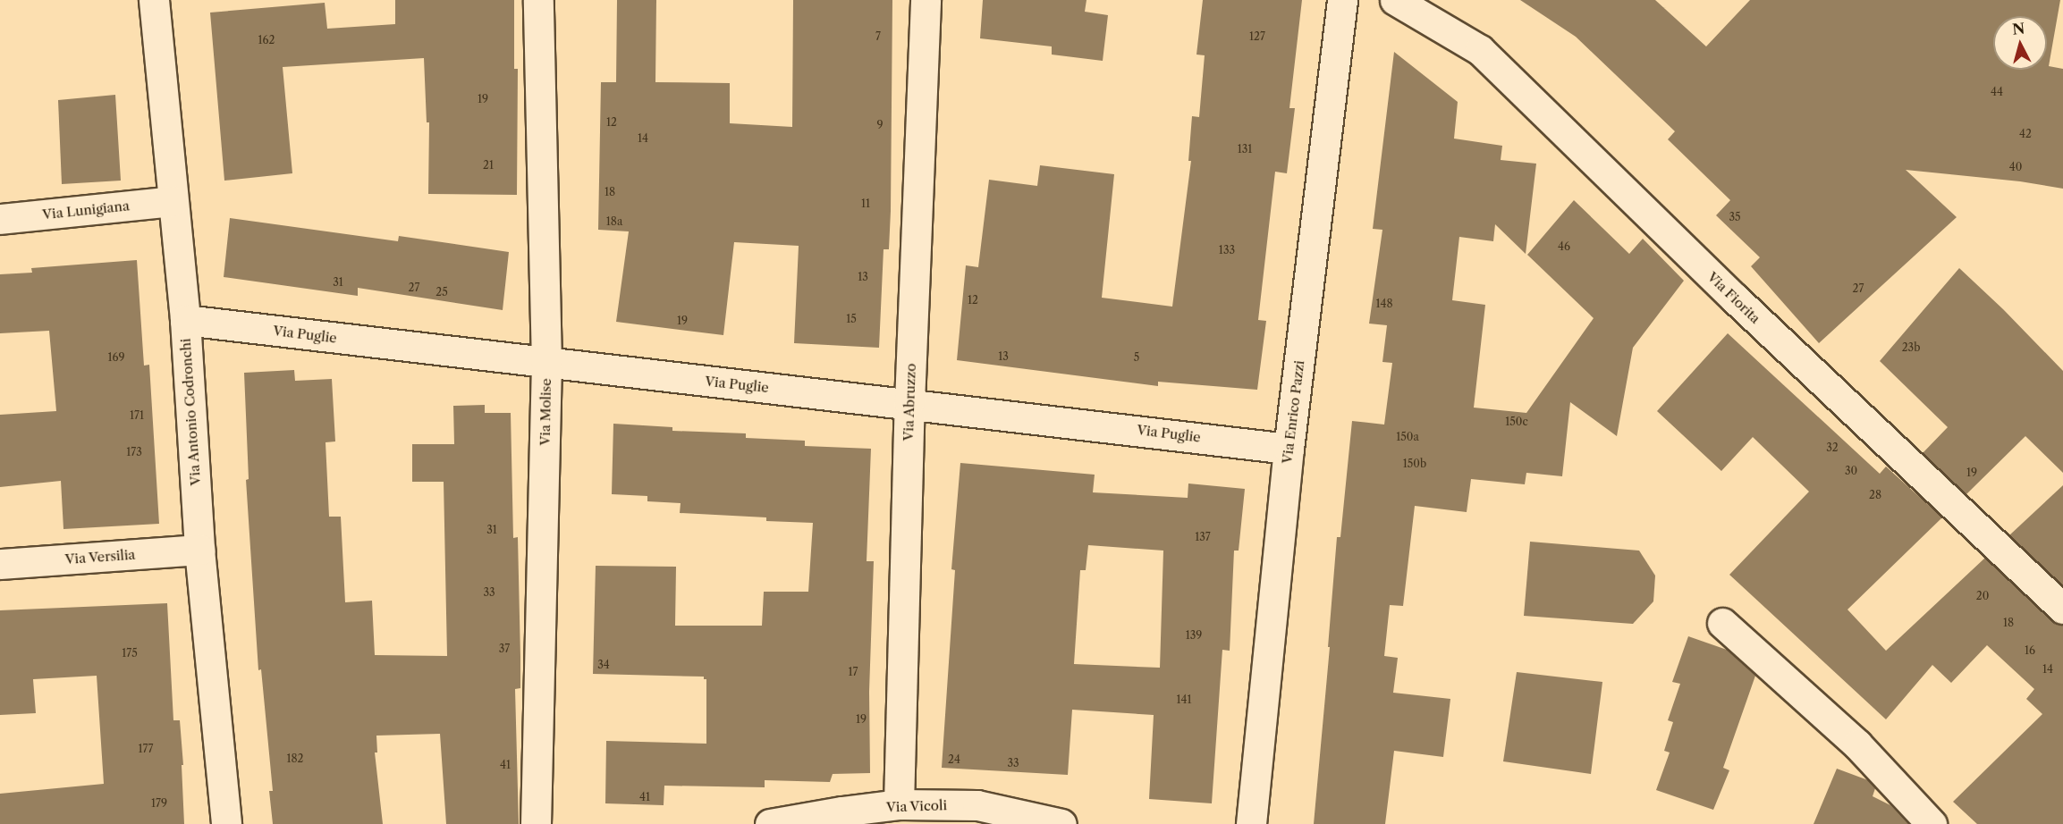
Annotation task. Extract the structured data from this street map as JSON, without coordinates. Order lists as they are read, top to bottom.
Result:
{
  "streets": {
    "street": [
      "Via Lunigiana",
      "Via Fiorita",
      "Via Puglie",
      "Via Abruzzo",
      "Via Antonio Codronchi",
      "Via Molise",
      "Via Enrico Pazzi",
      "Via Versilia",
      "Via Vicoli"
    ]
  },
  "crossings": [
    ["Via Lunigiana", "Via Antonio Codronchi"],
    ["Via Puglie", "Via Abruzzo"],
    ["Via Puglie", "Via Antonio Codronchi"],
    ["Via Puglie", "Via Molise"],
    ["Via Puglie", "Via Enrico Pazzi"],
    ["Via Abruzzo", "Via Vicoli"],
    ["Via Antonio Codronchi", "Via Versilia"]
  ],
  "house_numbers": [
    "7",
    "127",
    "162",
    "44",
    "19",
    "12",
    "9",
    "42",
    "14",
    "131",
    "21",
    "40",
    "18",
    "11",
    "35",
    "18a",
    "46",
    "133",
    "13",
    "31",
    "27",
    "27",
    "25",
    "12",
    "148",
    "15",
    "19",
    "23b",
    "13",
    "169",
    "5",
    "171",
    "150c",
    "150a",
    "32",
    "173",
    "150b",
    "30",
    "19",
    "28",
    "31",
    "137",
    "33",
    "20",
    "18",
    "139",
    "37",
    "16",
    "175",
    "34",
    "14",
    "17",
    "141",
    "19",
    "177",
    "182",
    "24",
    "33",
    "41",
    "41",
    "179"
  ],
  "north": "top"
}
